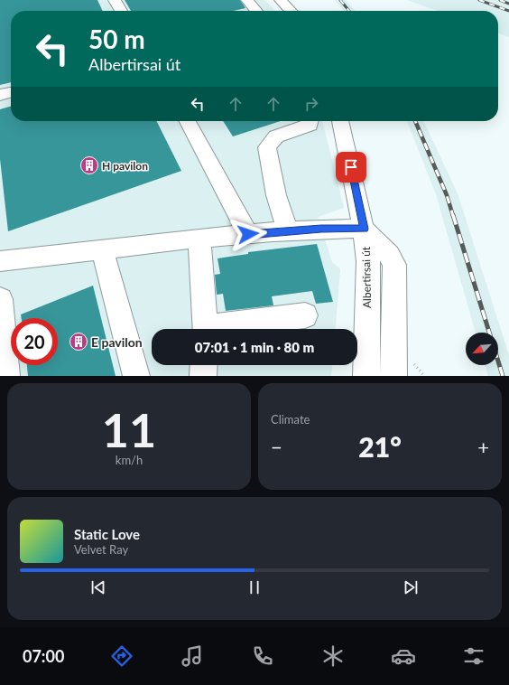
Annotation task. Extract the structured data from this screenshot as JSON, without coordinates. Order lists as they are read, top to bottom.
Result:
{
  "streets": {
    "street": ["Albertirsai út"]
  },
  "places": {
    "building": ["H pavilon", "E pavilon"]
  },
  "north": "bottom left",
  "page": {
    "turn": ["50 m", "Albertirsai út"],
    "limit": "20",
    "trip": "07:01 · 1 min · 80 m",
    "tile": [
      ["11", "km/h"],
      "Climate"
    ],
    "heat": ["−", "21°", "+"],
    "song": ["Static Love", "Velvet Ray"],
    "tabs": "07:00"
  }
}
